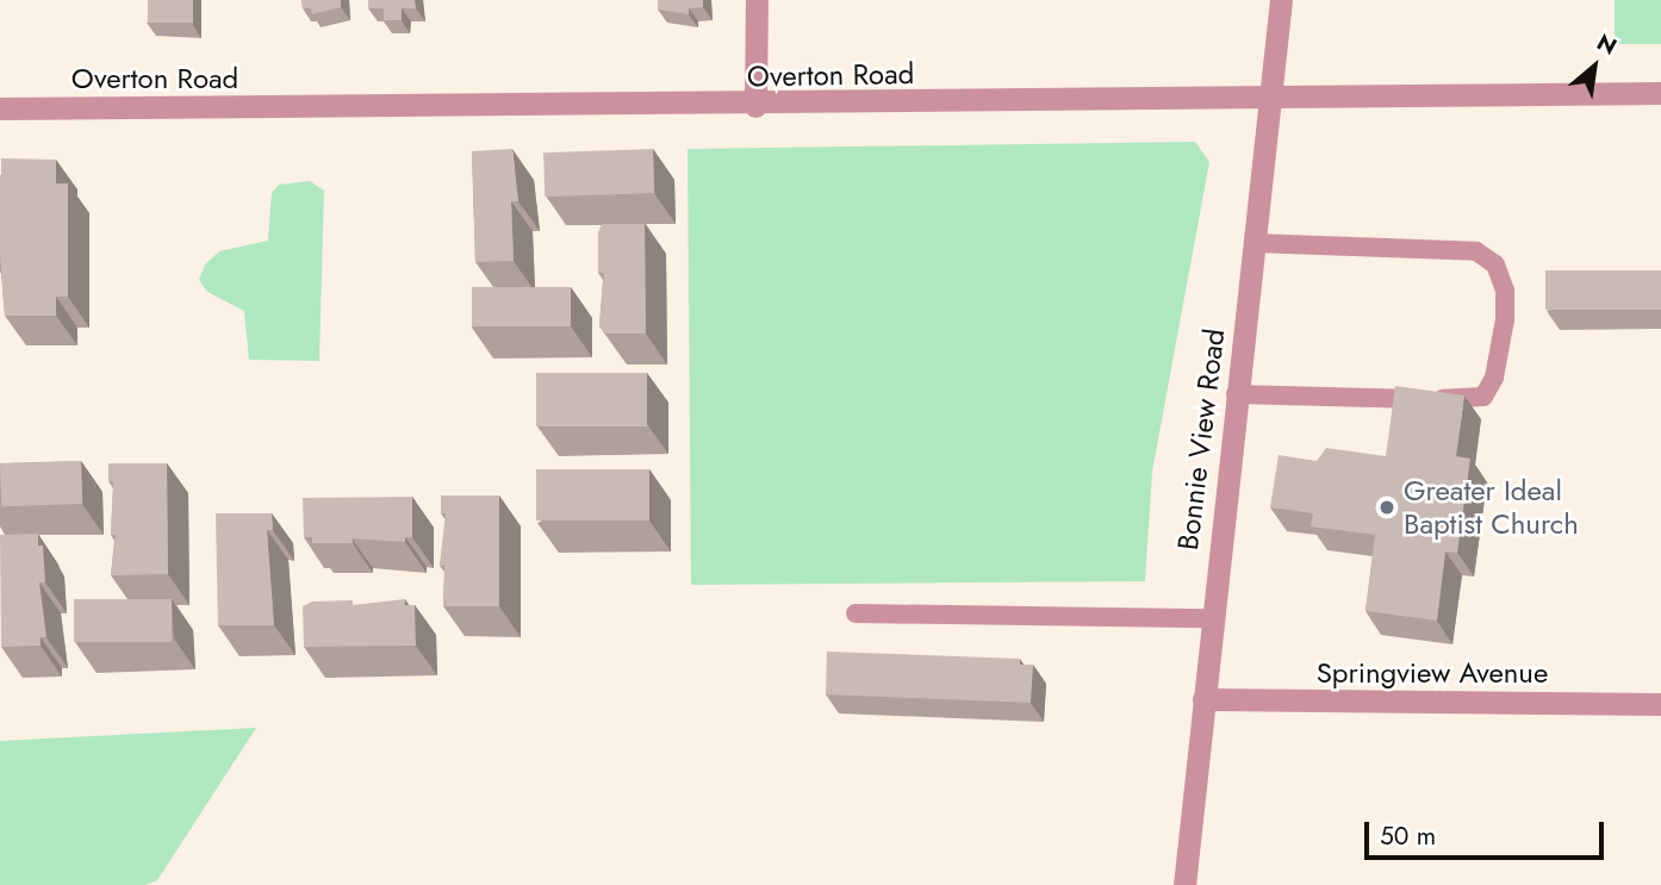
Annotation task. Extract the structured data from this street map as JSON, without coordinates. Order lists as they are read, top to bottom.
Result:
{
  "streets": {
    "street": ["Overton Road", "Bonnie View Road", "Springview Avenue"]
  },
  "crossings": [
    ["Overton Road", "Bonnie View Road"],
    ["Bonnie View Road", "Springview Avenue"]
  ],
  "places": ["Greater Ideal Baptist Church"],
  "scale_bar": "50 m",
  "north": "top right"
}
